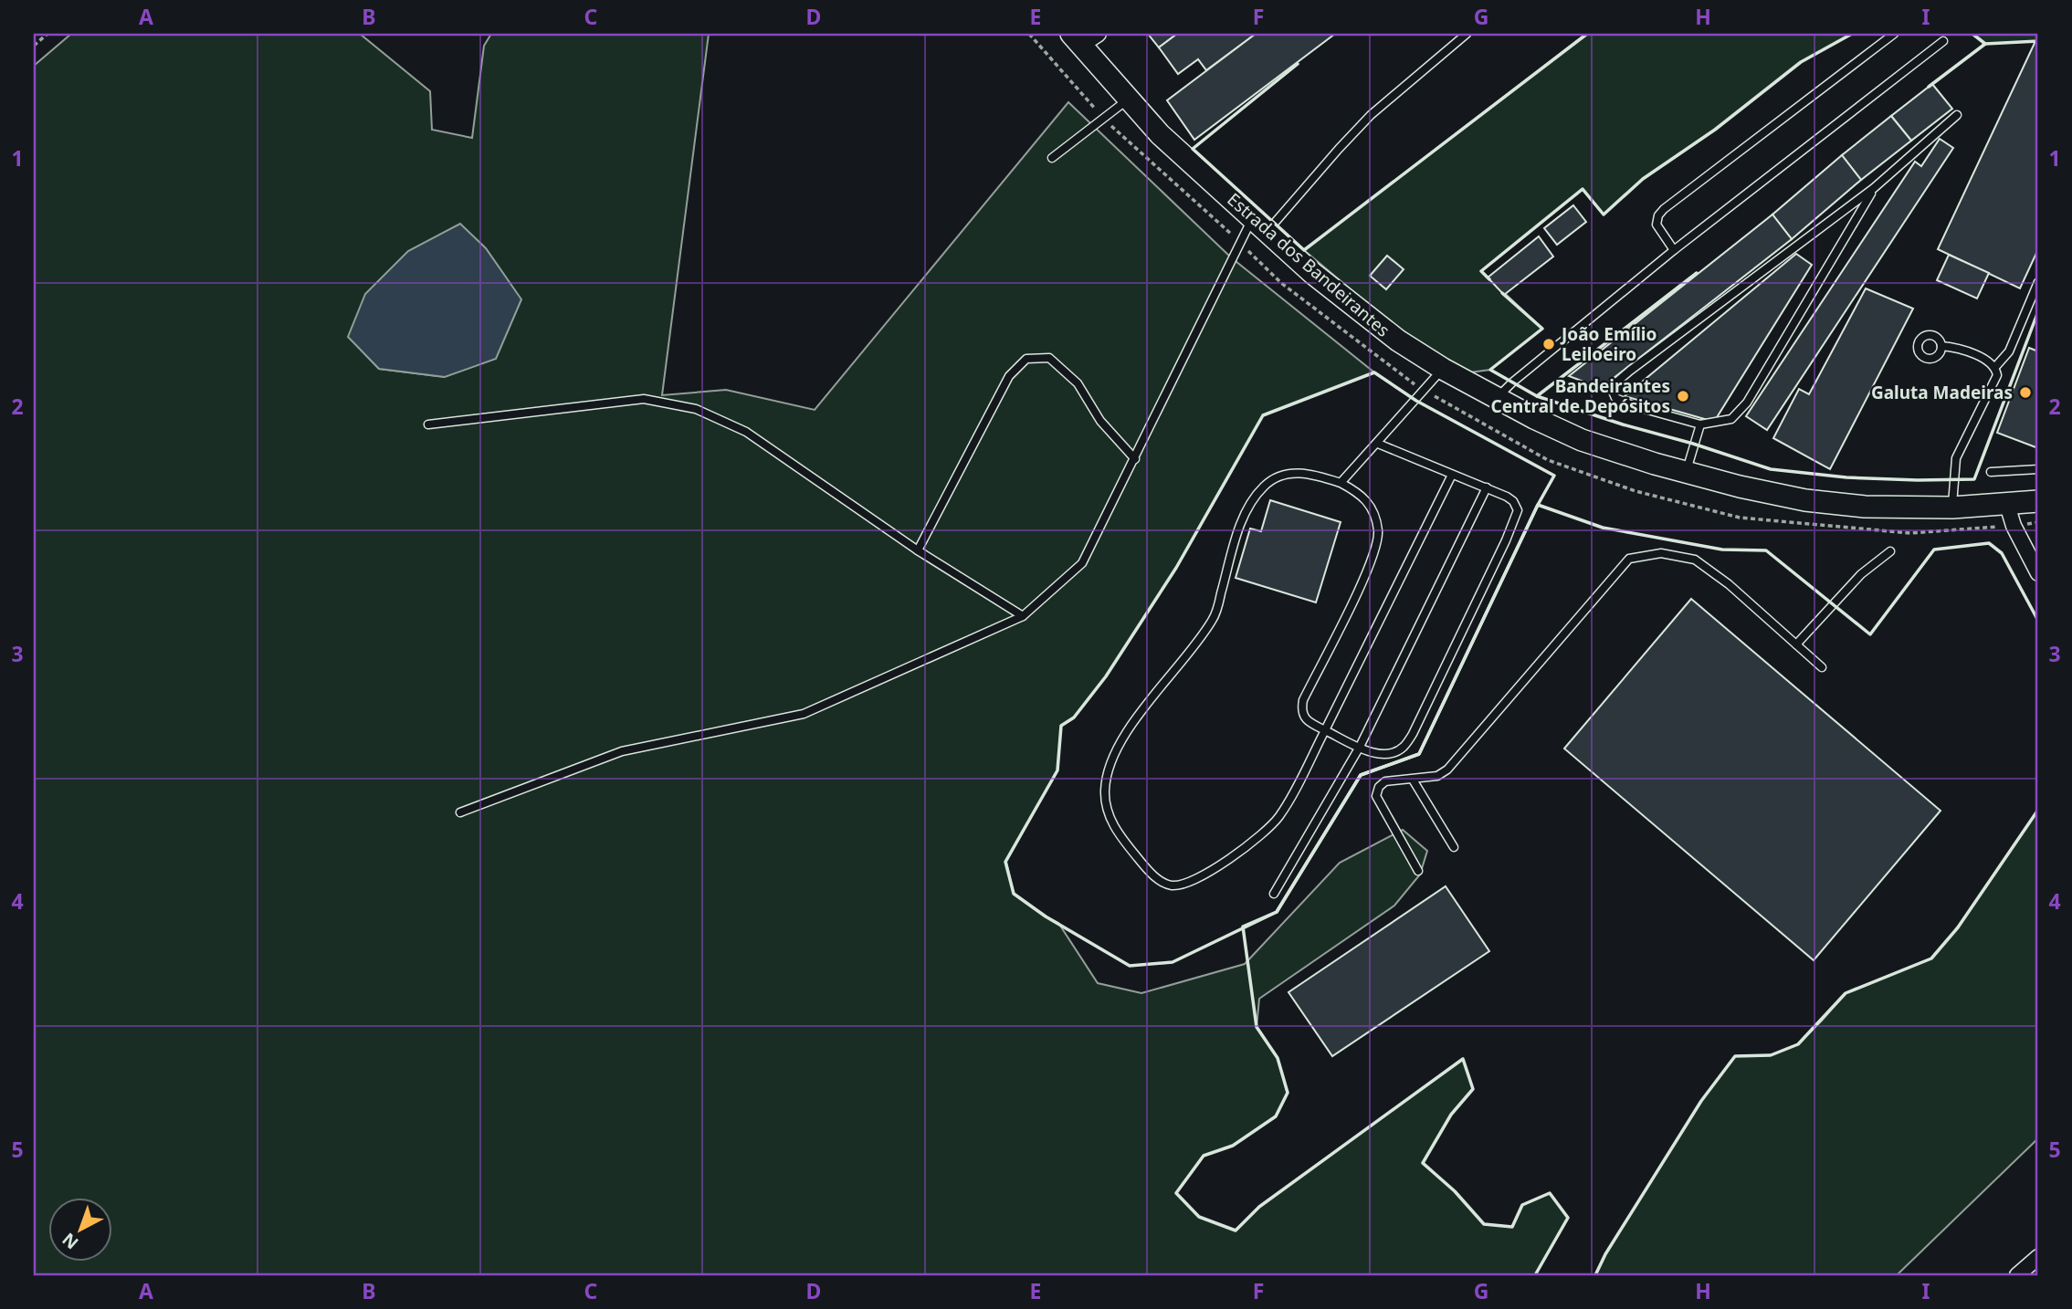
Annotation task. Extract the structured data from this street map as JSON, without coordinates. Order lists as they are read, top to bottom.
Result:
{
  "streets": {
    "main road": ["Estrada dos Bandeirantes"]
  },
  "places": ["João Emílio Leiloeiro", "Galuta Madeiras", "Bandeirantes Central de Depósitos"],
  "north": "bottom left",
  "grid": {
    "columns": [
      "A",
      "B",
      "C",
      "D",
      "E",
      "F",
      "G",
      "H",
      "I"
    ],
    "rows": [
      "1",
      "2",
      "3",
      "4",
      "5"
    ]
  }
}
